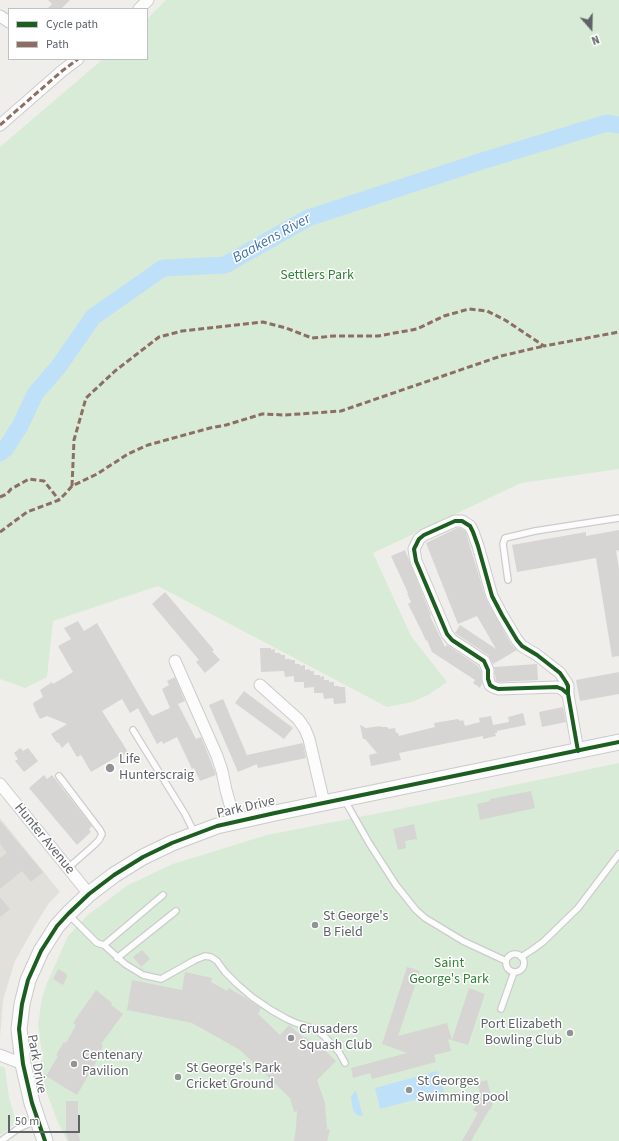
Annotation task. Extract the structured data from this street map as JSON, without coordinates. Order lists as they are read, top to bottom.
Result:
{
  "streets": {
    "street": ["Park Drive", "Hunter Avenue"]
  },
  "crossings": [
    ["Park Drive", "Hunter Avenue"]
  ],
  "water": ["Baakens River"],
  "parks": ["Settlers Park", "Saint George's Park"],
  "places": [
    "Life Hunterscraig",
    "St George's B Field",
    "Port Elizabeth Bowling Club",
    "Crusaders Squash Club",
    "Centenary Pavilion",
    "St George's Park Cricket Ground",
    "St Georges Swimming pool"
  ],
  "legend": ["Cycle path", "Path"],
  "scale_bar": "50 m",
  "north": "bottom"
}
